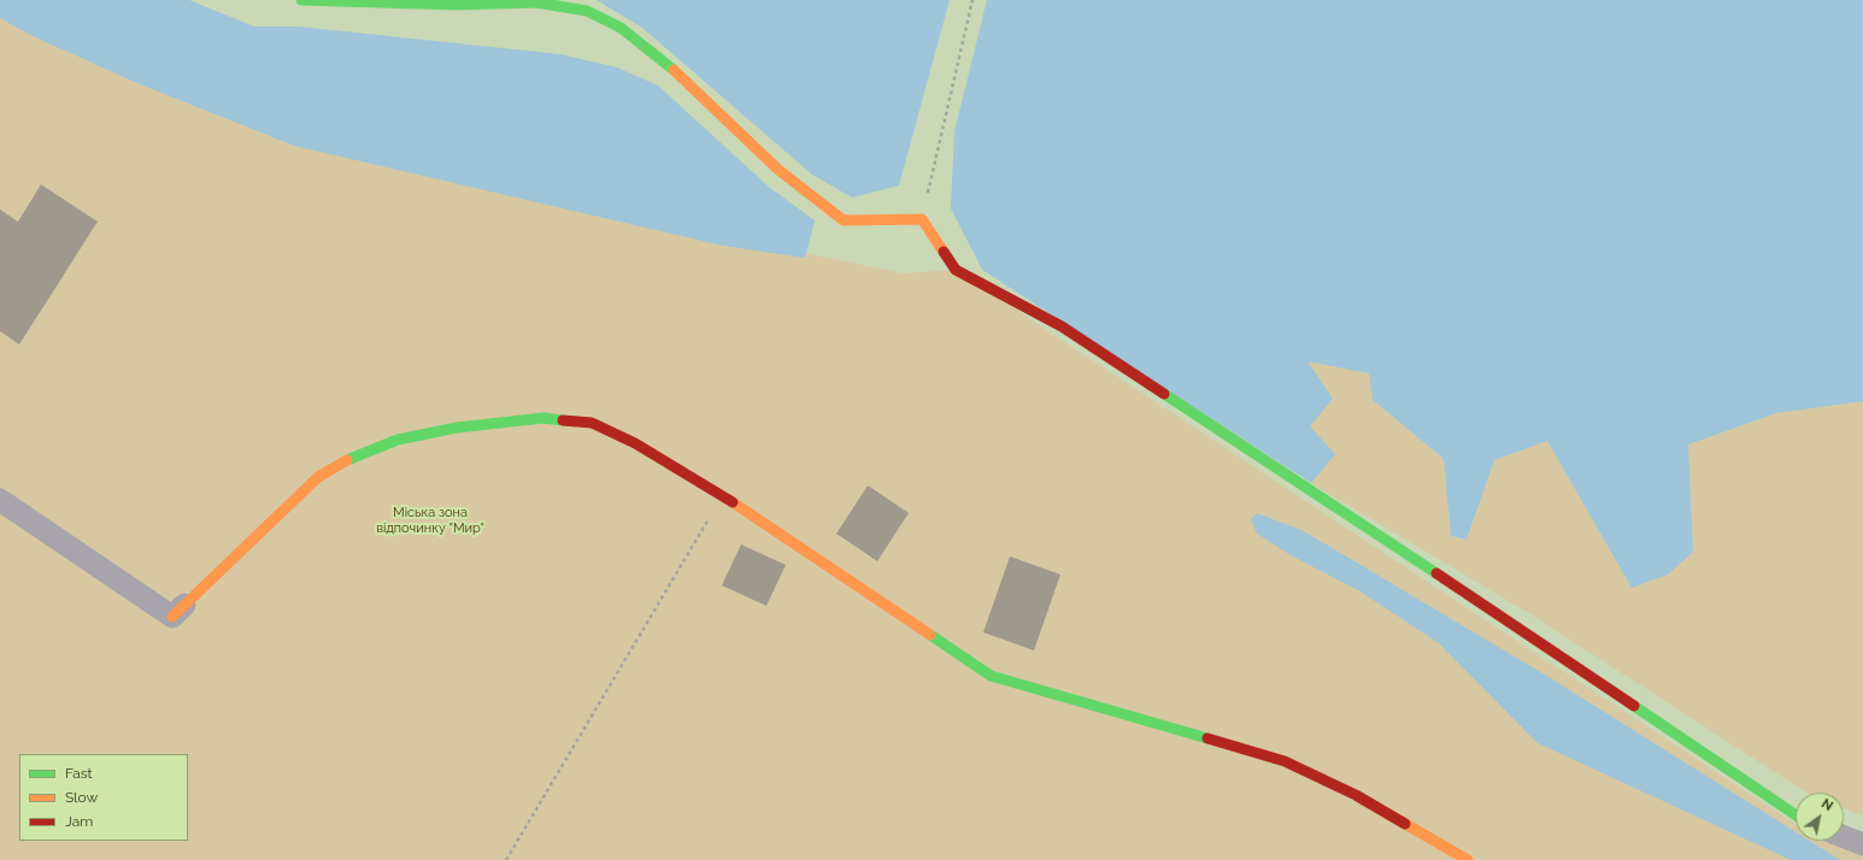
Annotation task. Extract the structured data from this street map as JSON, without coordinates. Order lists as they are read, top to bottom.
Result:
{
  "parks": ["Міська зона відпочинку \"Мир\""],
  "legend": ["Fast", "Slow", "Jam"],
  "north": "top right"
}
